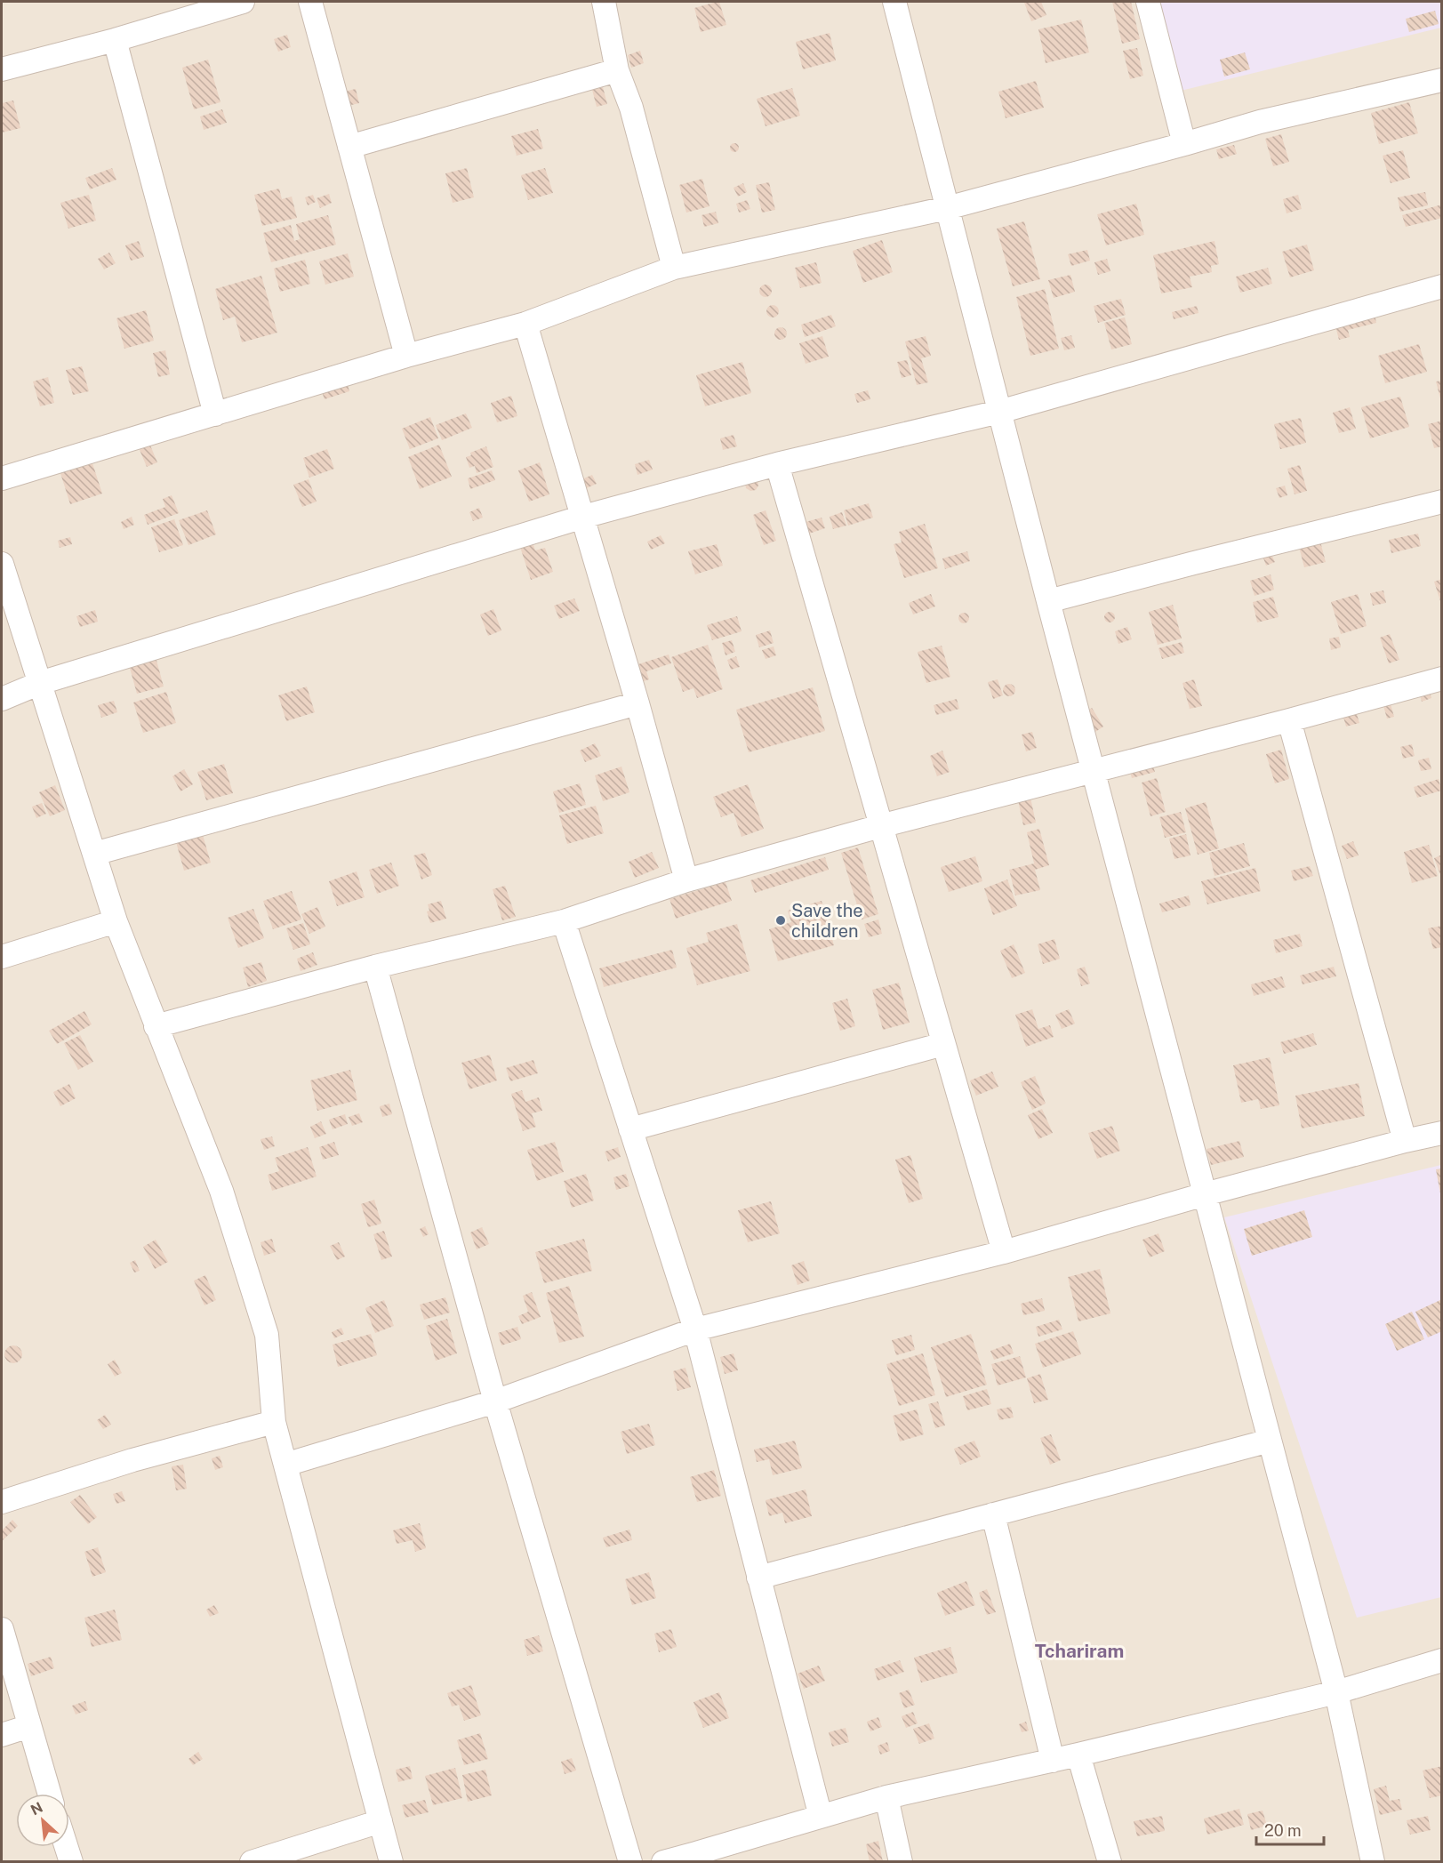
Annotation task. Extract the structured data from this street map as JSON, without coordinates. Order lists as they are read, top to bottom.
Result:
{
  "districts": ["Tchariram"],
  "places": ["Save the children"],
  "scale_bar": "20 m",
  "north": "top left"
}
